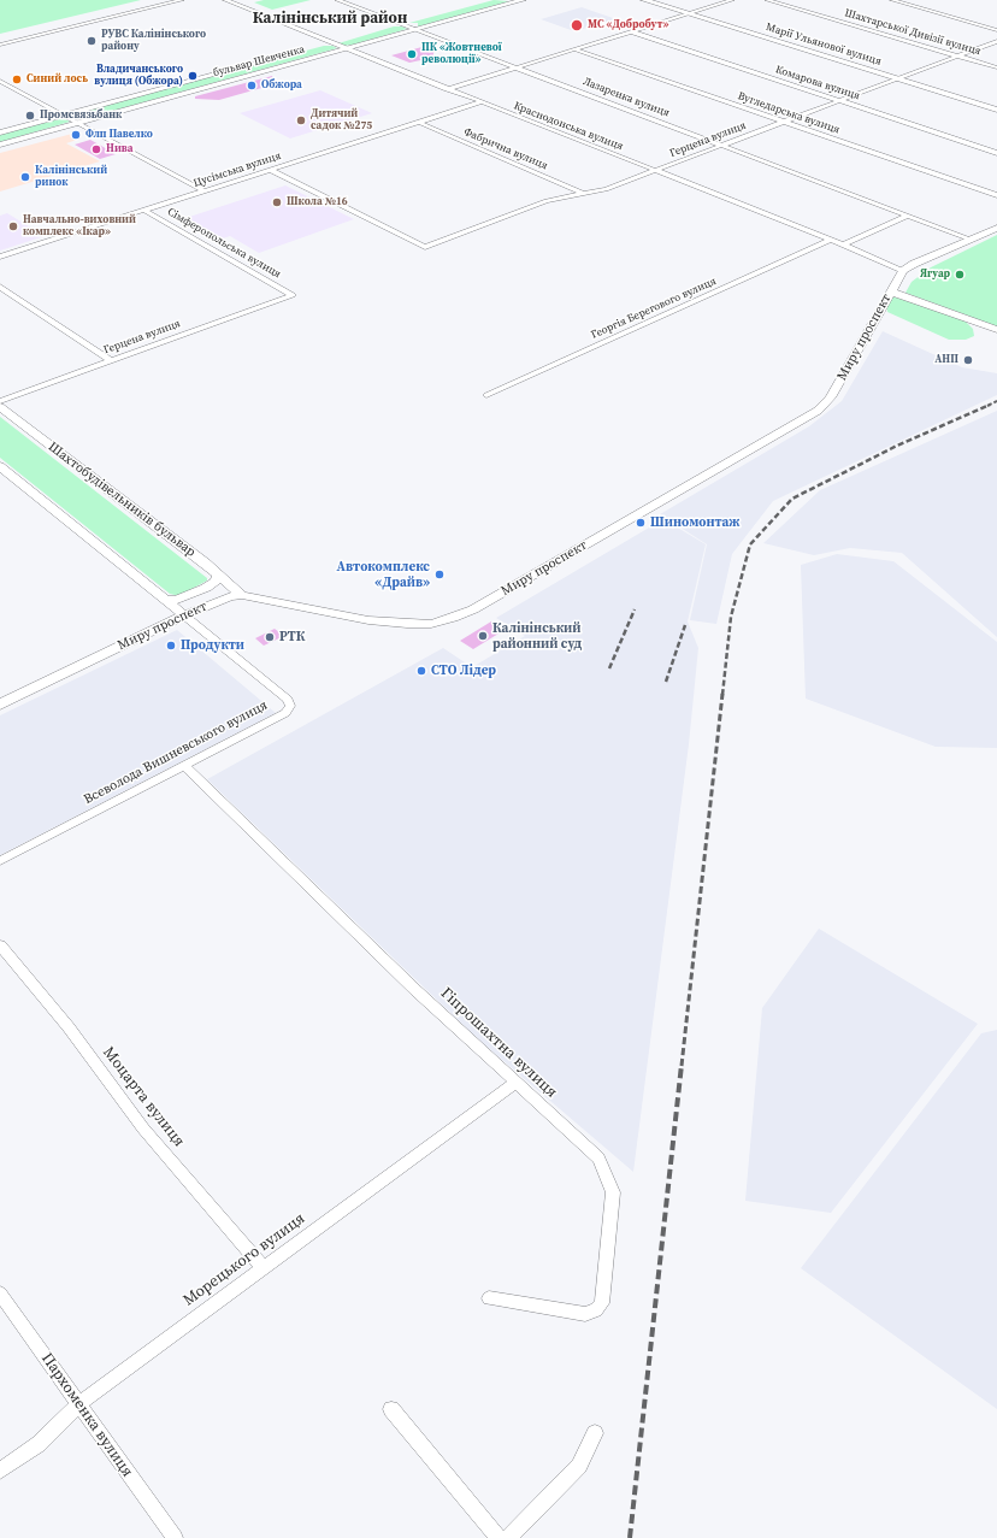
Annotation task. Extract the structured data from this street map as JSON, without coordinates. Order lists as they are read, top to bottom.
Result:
{
  "streets": {
    "main road": [
      "Марії Ульянової вулиця",
      "бульвар Шевченка",
      "Миру проспект",
      "Шахтобудівельників бульвар"
    ],
    "street": [
      "Шахтарської Дивізії вулиця",
      "Комарова вулиця",
      "Лазаренка вулиця",
      "Вугледарська вулиця",
      "Краснодонська вулиця",
      "Герцена вулиця",
      "Фабрична вулиця",
      "Цусімська вулиця",
      "Сімферопольська вулиця",
      "Георгія Берегового вулиця",
      "Всеволода Вишневського вулиця",
      "Гіпрошахтна вулиця",
      "Моцарта вулиця",
      "Морецького вулиця",
      "Пархоменка вулиця"
    ]
  },
  "crossings": [
    ["Шахтарської Дивізії вулиця", "Герцена вулиця"],
    ["Марії Ульянової вулиця", "Герцена вулиця"],
    ["бульвар Шевченка", "Лазаренка вулиця"],
    ["бульвар Шевченка", "Краснодонська вулиця"],
    ["Комарова вулиця", "Герцена вулиця"],
    ["Лазаренка вулиця", "Герцена вулиця"],
    ["Вугледарська вулиця", "Герцена вулиця"],
    ["Краснодонська вулиця", "Герцена вулиця"],
    ["Краснодонська вулиця", "Цусімська вулиця"],
    ["Краснодонська вулиця", "Георгія Берегового вулиця"],
    ["Краснодонська вулиця", "Миру проспект"],
    ["Герцена вулиця", "Фабрична вулиця"],
    ["Герцена вулиця", "Цусімська вулиця"],
    ["Герцена вулиця", "Сімферопольська вулиця"],
    ["Фабрична вулиця", "Цусімська вулиця"],
    ["Цусімська вулиця", "Сімферопольська вулиця"],
    ["Миру проспект", "Шахтобудівельників бульвар"],
    ["Миру проспект", "Всеволода Вишневського вулиця"],
    ["Всеволода Вишневського вулиця", "Гіпрошахтна вулиця"],
    ["Гіпрошахтна вулиця", "Морецького вулиця"],
    ["Моцарта вулиця", "Морецького вулиця"],
    ["Морецького вулиця", "Пархоменка вулиця"]
  ],
  "districts": ["Калінінський район"],
  "places": [
    "МС «Добробут»",
    "РУВС Калінінського району",
    "ПК «Жовтневої революції»",
    "Владичанського вулиця (Обжора)",
    "Синий лось",
    "Обжора",
    "Промсвязьбанк",
    "Дитячий садок №275",
    "Флп Павелко",
    "Нива",
    "Калінінський ринок",
    "Школа №16",
    "Навчально-виховний комплекс «Ікар»",
    "Ягуар",
    "АНП",
    "Шиномонтаж",
    "Автокомплекс «Драйв»",
    "Калінінський районний суд",
    "РТК",
    "Продукти",
    "СТО Лідер"
  ]
}
